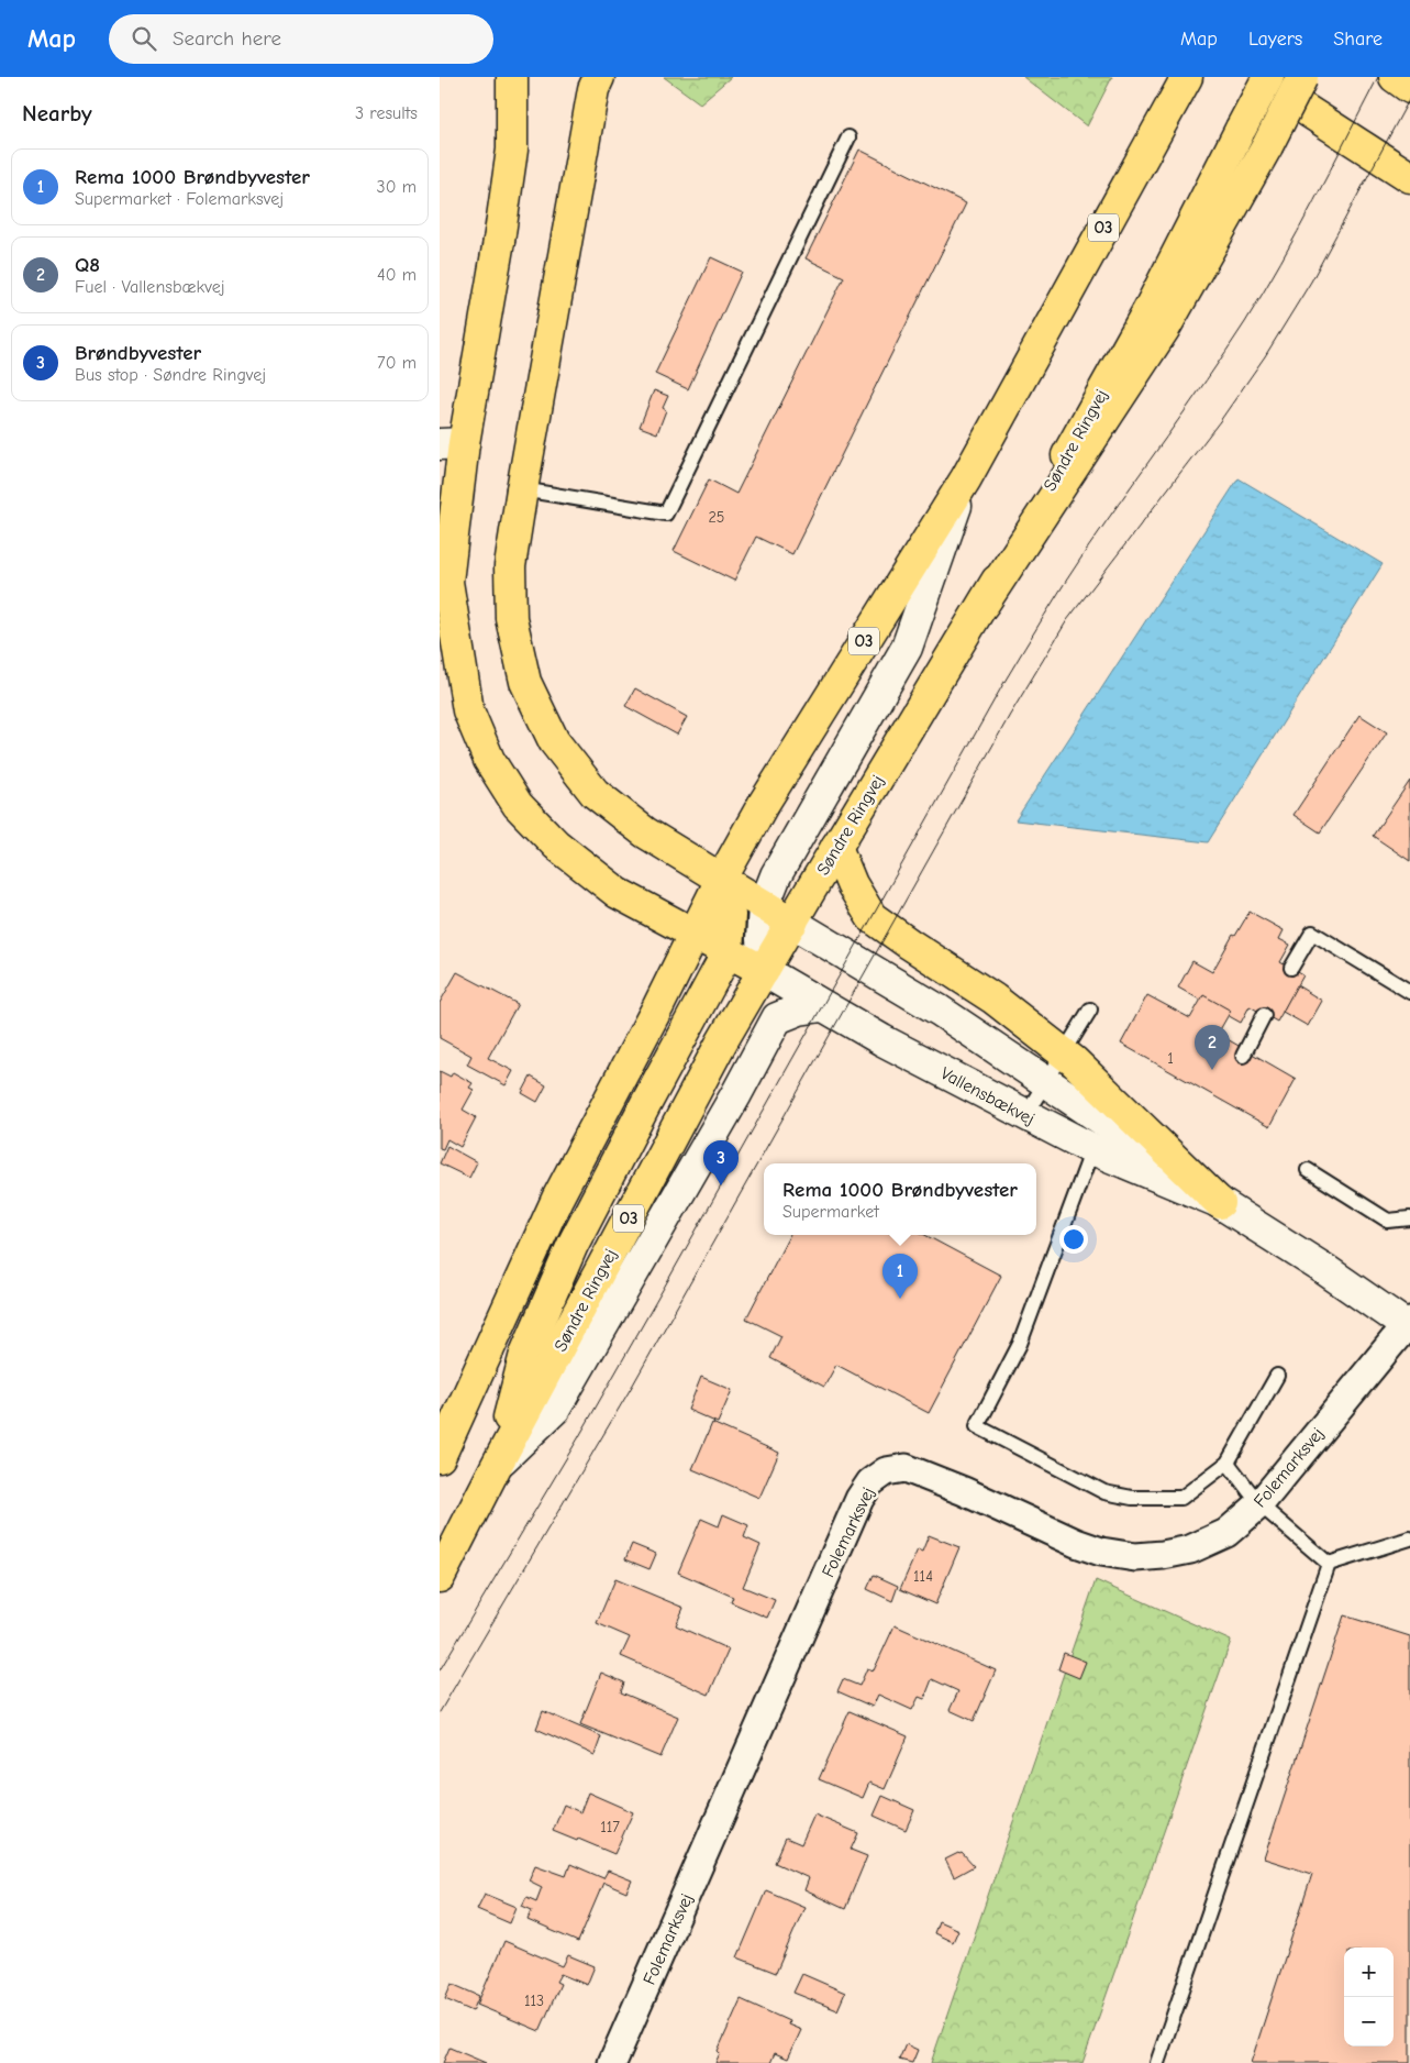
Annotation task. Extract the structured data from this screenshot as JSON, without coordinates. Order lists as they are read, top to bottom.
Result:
{
  "streets": {
    "main road": ["O3", "Søndre Ringvej"],
    "street": ["Vallensbækvej", "Folemarksvej"]
  },
  "crossings": [
    ["Søndre Ringvej", "Vallensbækvej"],
    ["Vallensbækvej", "Folemarksvej"]
  ],
  "house_numbers": [
    "25",
    "1",
    "114",
    "117",
    "113"
  ],
  "page": {
    "header": "Map",
    "search": "Search here",
    "nav": ["Map", "Layers", "Share"],
    "heading": ["Nearby", "3 results"],
    "list": [
      {
        "mark": "1",
        "name": "Rema 1000 Brøndbyvester",
        "note": "Supermarket · Folemarksvej",
        "value": "30 m"
      },
      {
        "mark": "2",
        "name": "Q8",
        "note": "Fuel · Vallensbækvej",
        "value": "40 m"
      },
      {
        "mark": "3",
        "name": "Brøndbyvester",
        "note": "Bus stop · Søndre Ringvej",
        "value": "70 m"
      }
    ],
    "pins": ["2", "3", "1"],
    "popup": ["Rema 1000 Brøndbyvester", "Supermarket"],
    "map_buttons": ["+", "−"]
  }
}
